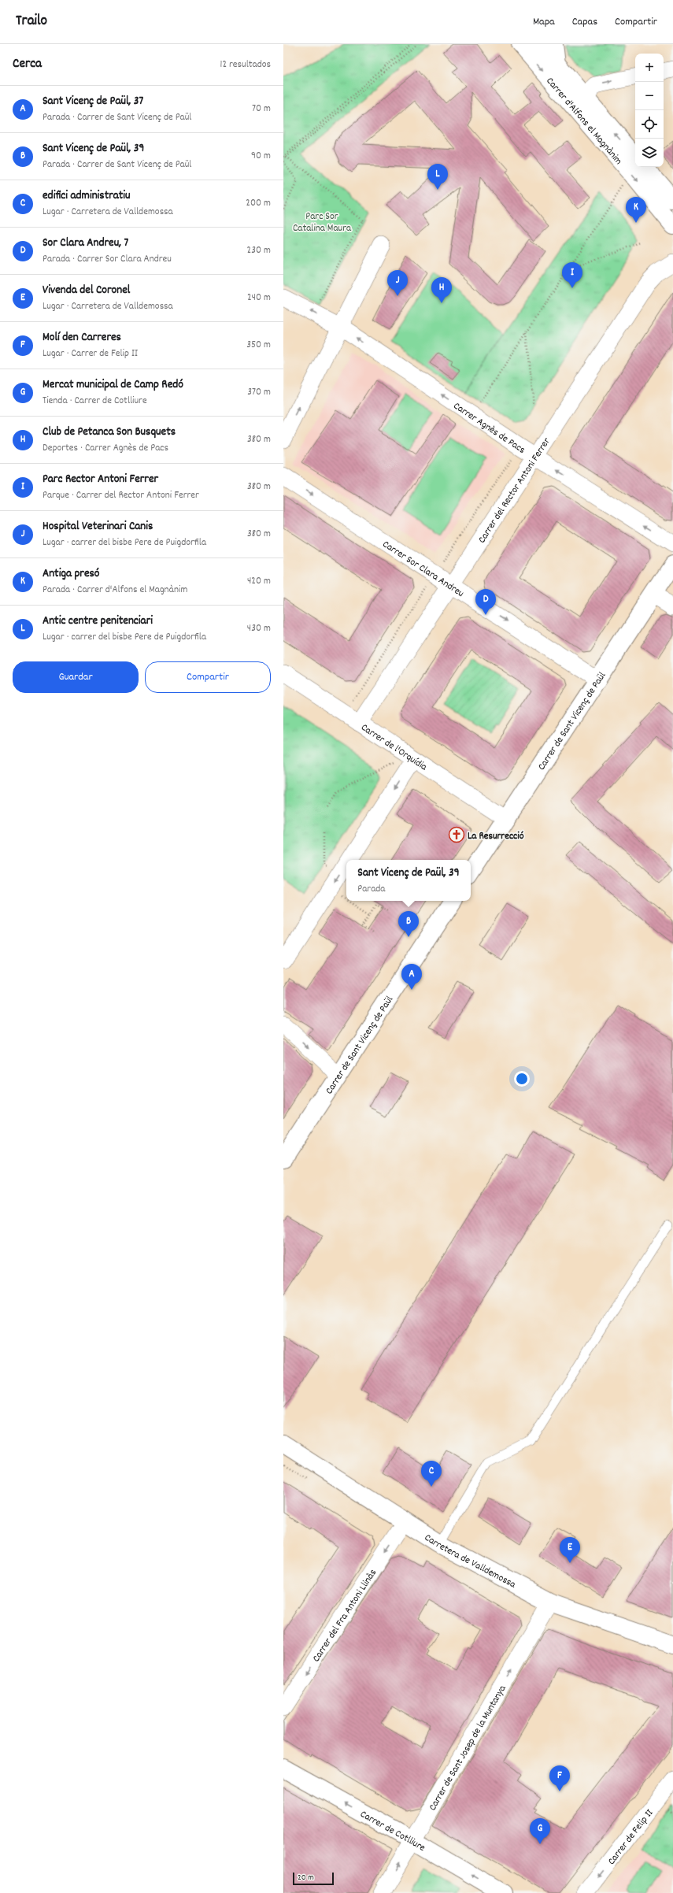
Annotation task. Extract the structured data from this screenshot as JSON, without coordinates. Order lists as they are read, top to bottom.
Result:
{
  "streets": {
    "main road": [
      "Carrer d'Alfons el Magnànim",
      "Carrer de Sant Vicenç de Paül",
      "Carretera de Valldemossa",
      "Carrer de Cotlliure"
    ],
    "street": [
      "Carrer Agnès de Pacs",
      "Carrer del Rector Antoni Ferrer",
      "Carrer Sor Clara Andreu",
      "Carrer de l'Orquídia",
      "Carrer del Fra Antoni Llinàs",
      "Carrer de Sant Josep de la Muntanya",
      "Carrer de Felip II"
    ]
  },
  "crossings": [
    ["Carrer Agnès de Pacs", "Carrer del Rector Antoni Ferrer"],
    ["Carrer del Rector Antoni Ferrer", "Carrer Sor Clara Andreu"],
    ["Carrer del Rector Antoni Ferrer", "Carrer de l'Orquídia"],
    ["Carrer Sor Clara Andreu", "Carrer de Sant Vicenç de Paül"],
    ["Carrer de Sant Vicenç de Paül", "Carrer de l'Orquídia"],
    ["Carretera de Valldemossa", "Carrer del Fra Antoni Llinàs"],
    ["Carretera de Valldemossa", "Carrer de Sant Josep de la Muntanya"],
    ["Carrer de Sant Josep de la Muntanya", "Carrer de Cotlliure"]
  ],
  "one_way": [
    "Carrer Agnès de Pacs",
    "Carrer Sor Clara Andreu",
    "Carrer del Fra Antoni Llinàs",
    "Carrer de Sant Josep de la Muntanya",
    "Carrer de Cotlliure",
    "Carrer de Felip II"
  ],
  "parks": ["Parc Sor Catalina Maura"],
  "places": {
    "church": ["La Resurrecció"]
  },
  "scale_bar": "20 m",
  "page": {
    "header": "Trailo",
    "nav": ["Mapa", "Capas", "Compartir"],
    "heading": ["Cerca", "12 resultados"],
    "map_buttons": ["+", "−"],
    "list": [
      {
        "mark": "A",
        "name": "Sant Vicenç de Paül, 37",
        "note": "Parada · Carrer de Sant Vicenç de Paül",
        "value": "70 m"
      },
      {
        "mark": "B",
        "name": "Sant Vicenç de Paül, 39",
        "note": "Parada · Carrer de Sant Vicenç de Paül",
        "value": "90 m"
      },
      {
        "mark": "C",
        "name": "edifici administratiu",
        "note": "Lugar · Carretera de Valldemossa",
        "value": "200 m"
      },
      {
        "mark": "D",
        "name": "Sor Clara Andreu, 7",
        "note": "Parada · Carrer Sor Clara Andreu",
        "value": "230 m"
      },
      {
        "mark": "E",
        "name": "Vivenda del Coronel",
        "note": "Lugar · Carretera de Valldemossa",
        "value": "240 m"
      },
      {
        "mark": "F",
        "name": "Molí den Carreres",
        "note": "Lugar · Carrer de Felip II",
        "value": "350 m"
      },
      {
        "mark": "G",
        "name": "Mercat municipal de Camp Redó",
        "note": "Tienda · Carrer de Cotlliure",
        "value": "370 m"
      },
      {
        "mark": "H",
        "name": "Club de Petanca Son Busquets",
        "note": "Deportes · Carrer Agnès de Pacs",
        "value": "380 m"
      },
      {
        "mark": "I",
        "name": "Parc Rector Antoni Ferrer",
        "note": "Parque · Carrer del Rector Antoni Ferrer",
        "value": "380 m"
      },
      {
        "mark": "J",
        "name": "Hospital Veterinari Canis",
        "note": "Lugar · carrer del bisbe Pere de Puigdorfila",
        "value": "380 m"
      },
      {
        "mark": "K",
        "name": "Antiga presó",
        "note": "Parada · Carrer d'Alfons el Magnànim",
        "value": "420 m"
      },
      {
        "mark": "L",
        "name": "Antic centre penitenciari",
        "note": "Lugar · carrer del bisbe Pere de Puigdorfila",
        "value": "430 m"
      }
    ],
    "pins": [
      "L",
      "K",
      "I",
      "J",
      "H",
      "D",
      "B",
      "A",
      "C",
      "E",
      "F",
      "G"
    ],
    "buttons": ["Guardar", "Compartir"],
    "popup": ["Sant Vicenç de Paül, 39", "Parada"],
    "scale": "20 m"
  }
}
